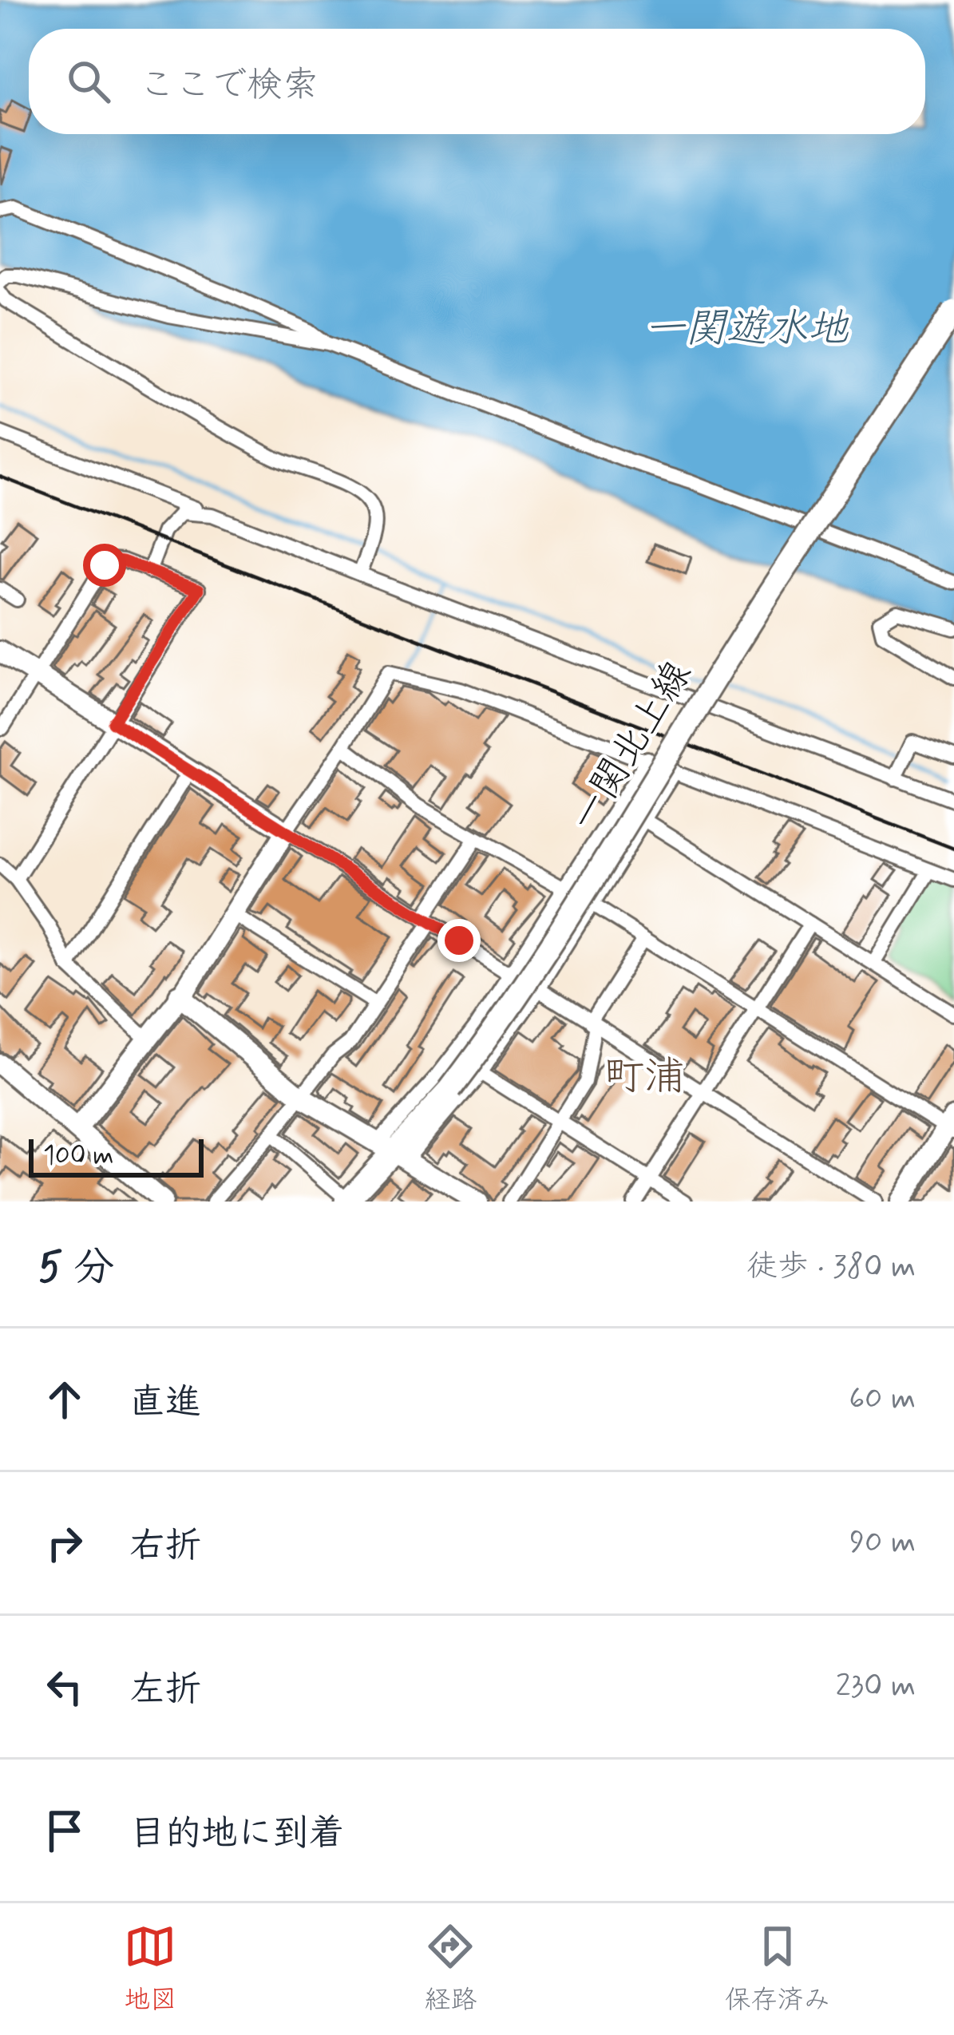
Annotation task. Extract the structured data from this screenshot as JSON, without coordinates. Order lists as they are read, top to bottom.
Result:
{
  "streets": {
    "main road": ["一関北上線"]
  },
  "districts": ["町浦"],
  "water": ["一関遊水地"],
  "scale_bar": "100 m",
  "page": {
    "search": "ここで検索",
    "scale": "100 m",
    "heading": ["5 分", "徒歩 · 380 m"],
    "list": [
      ["直進", "60 m"],
      ["右折", "90 m"],
      ["左折", "230 m"],
      "目的地に到着"
    ],
    "nav": ["地図", "経路", "保存済み"]
  }
}
